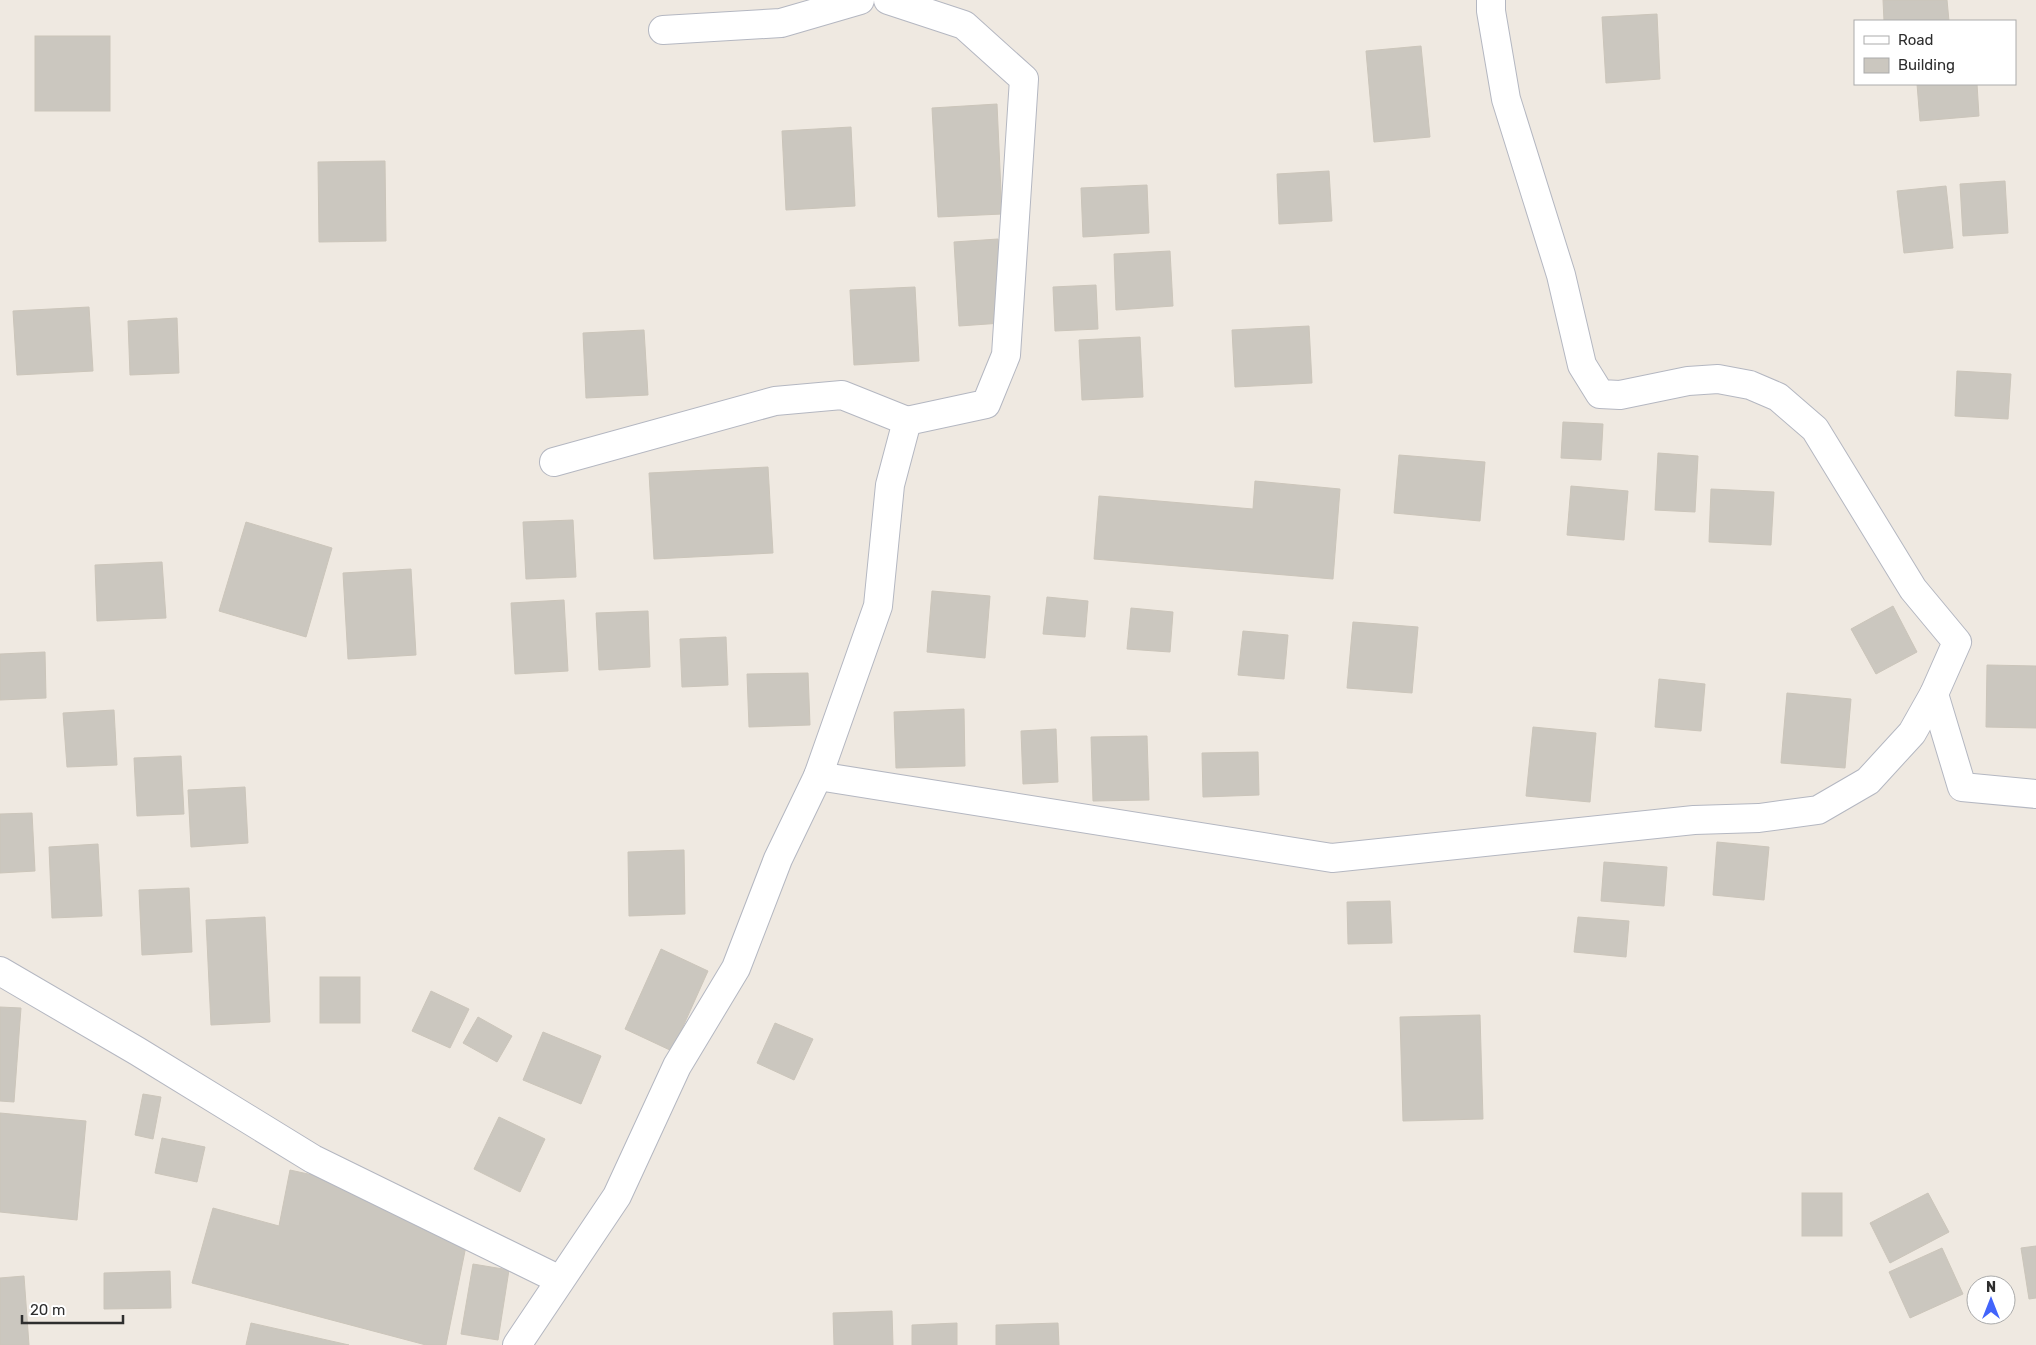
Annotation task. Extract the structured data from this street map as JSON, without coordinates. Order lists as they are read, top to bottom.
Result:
{
  "legend": ["Road", "Building"],
  "scale_bar": "20 m",
  "north": "top"
}
